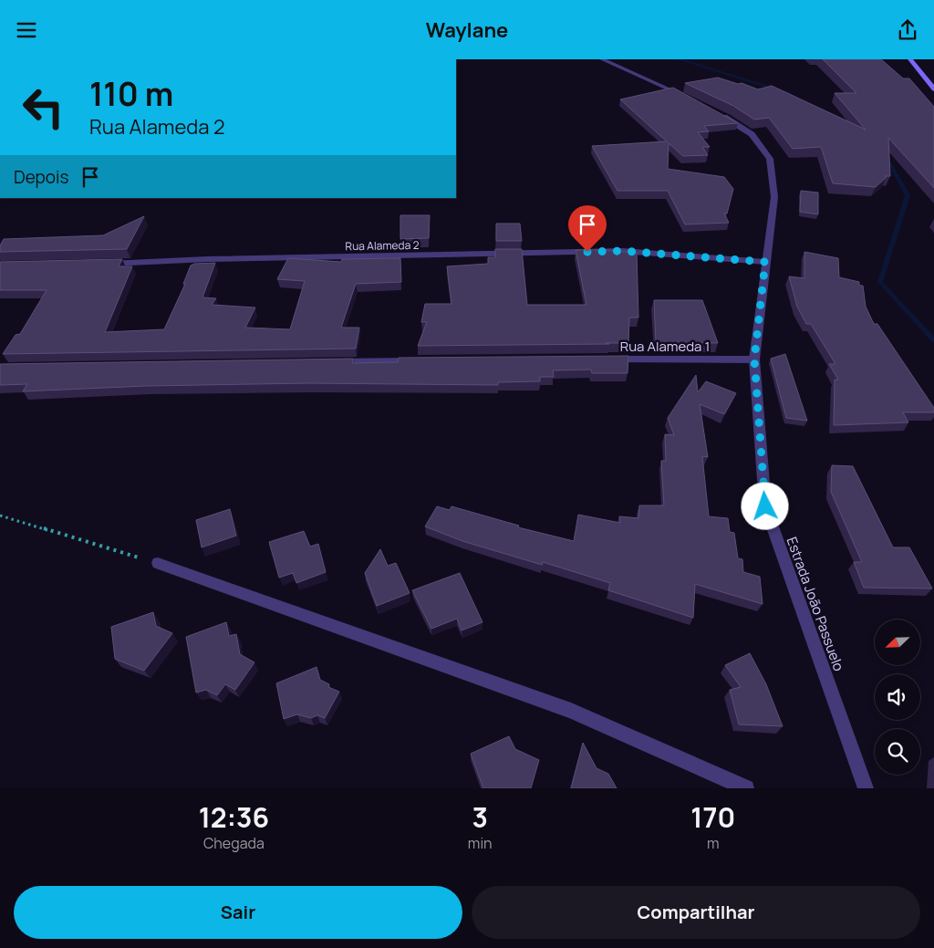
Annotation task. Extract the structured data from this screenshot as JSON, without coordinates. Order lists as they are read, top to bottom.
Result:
{
  "streets": {
    "street": ["Rua Alameda 2", "Rua Alameda 1", "Estrada João Passuelo"]
  },
  "crossings": [
    ["Rua Alameda 2", "Estrada João Passuelo"],
    ["Rua Alameda 1", "Estrada João Passuelo"]
  ],
  "north": "bottom left",
  "page": {
    "header": "Waylane",
    "turn": ["110 m", "Rua Alameda 2"],
    "then": "Depois",
    "eta": [
      "12:36",
      "Chegada",
      "3",
      "min",
      "170",
      "m"
    ],
    "buttons": ["Sair", "Compartilhar"]
  }
}
